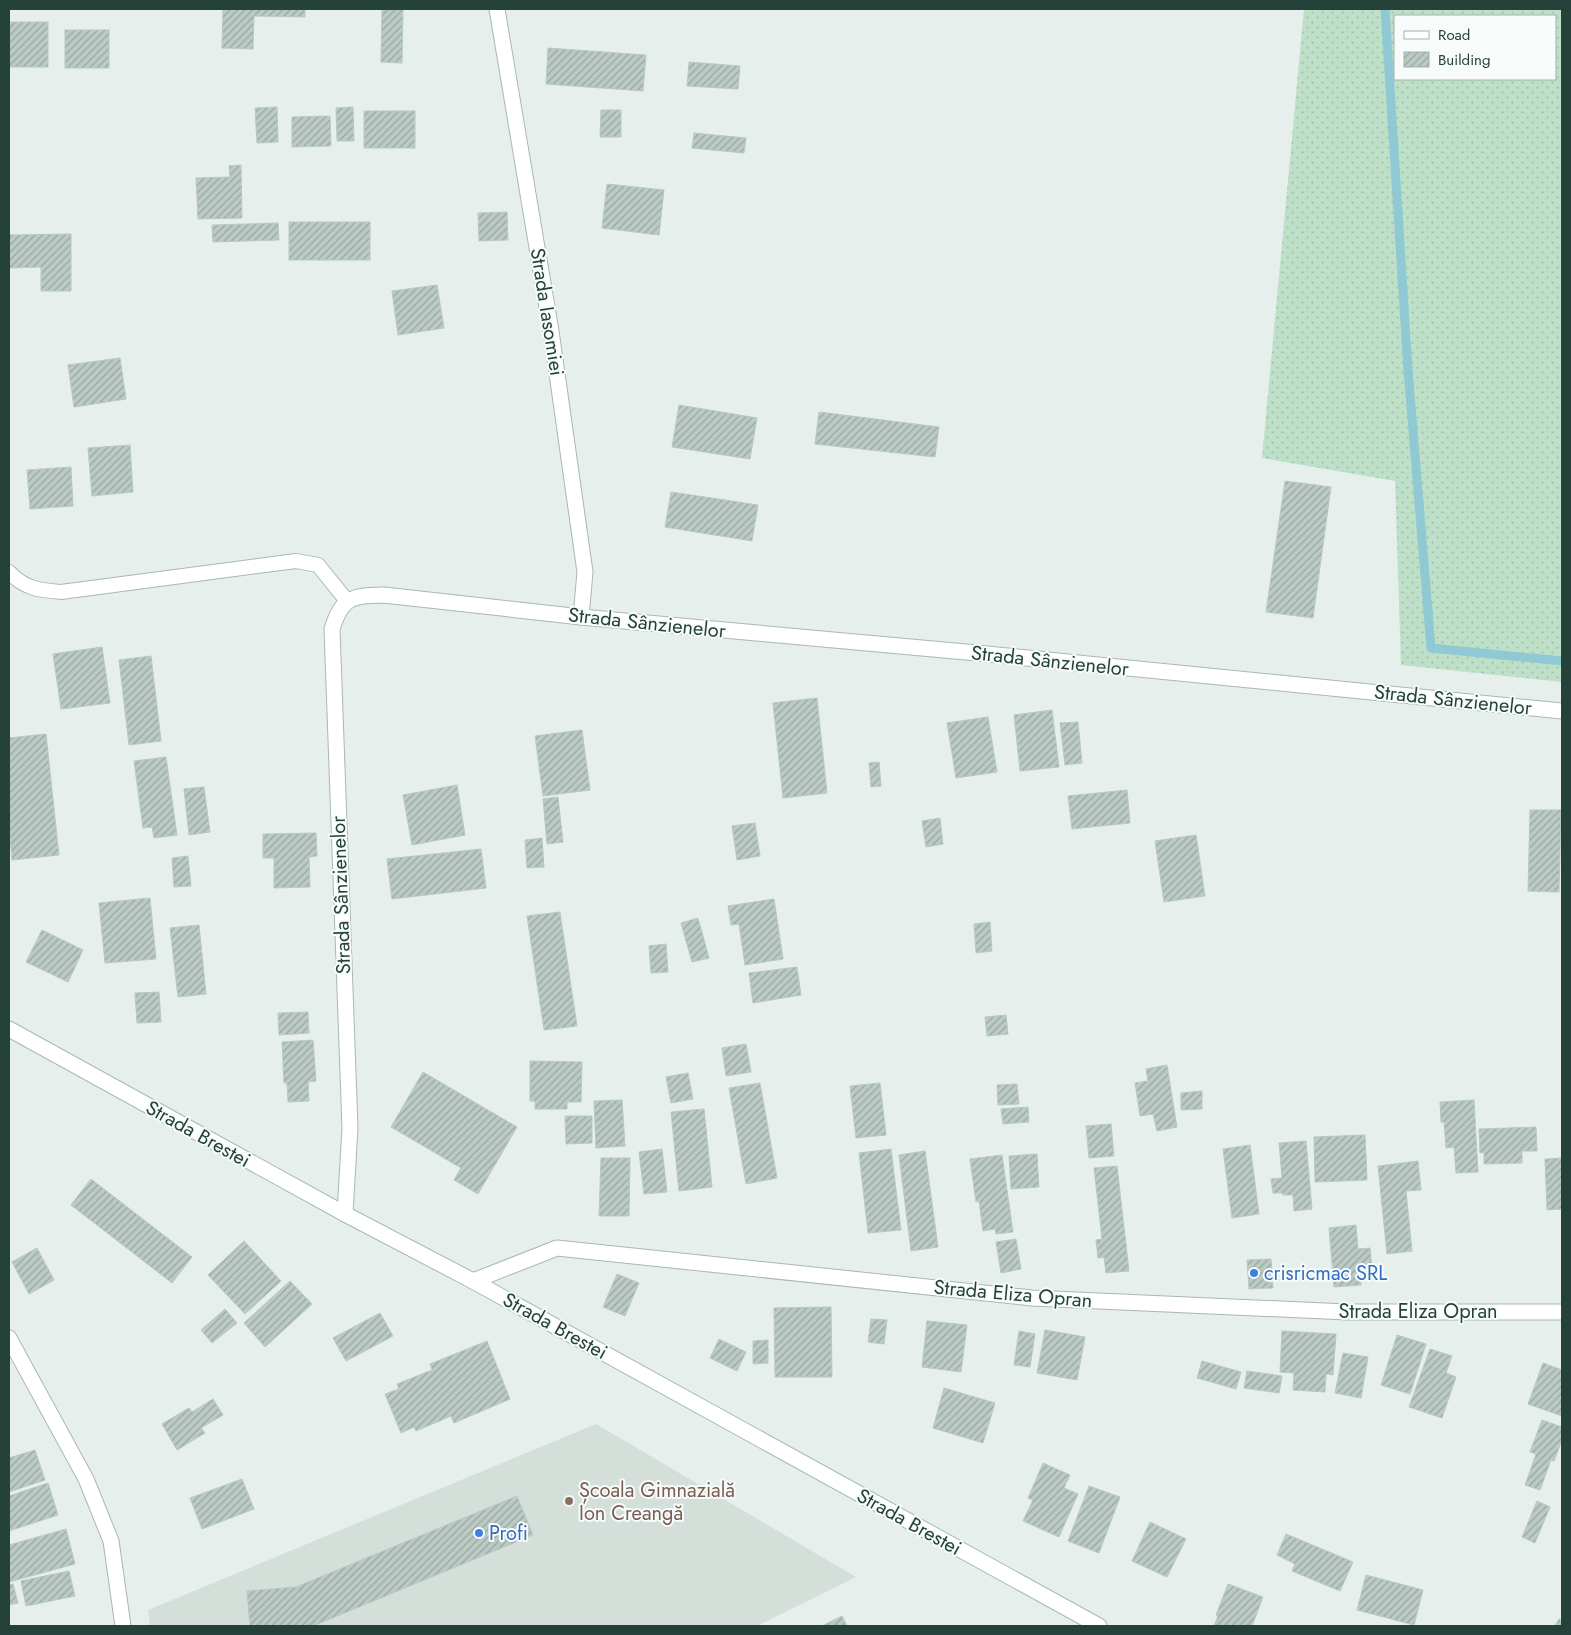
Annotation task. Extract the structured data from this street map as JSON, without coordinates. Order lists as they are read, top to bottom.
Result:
{
  "streets": {
    "street": [
      "Strada Iasomiei",
      "Strada Sânzienelor",
      "Strada Brestei",
      "Strada Eliza Opran"
    ]
  },
  "crossings": [
    ["Strada Iasomiei", "Strada Sânzienelor"],
    ["Strada Sânzienelor", "Strada Brestei"],
    ["Strada Brestei", "Strada Eliza Opran"]
  ],
  "places": ["crisricmac SRL", "Școala Gimnazială Ion Creangă", "Profi"],
  "legend": ["Road", "Building"]
}
